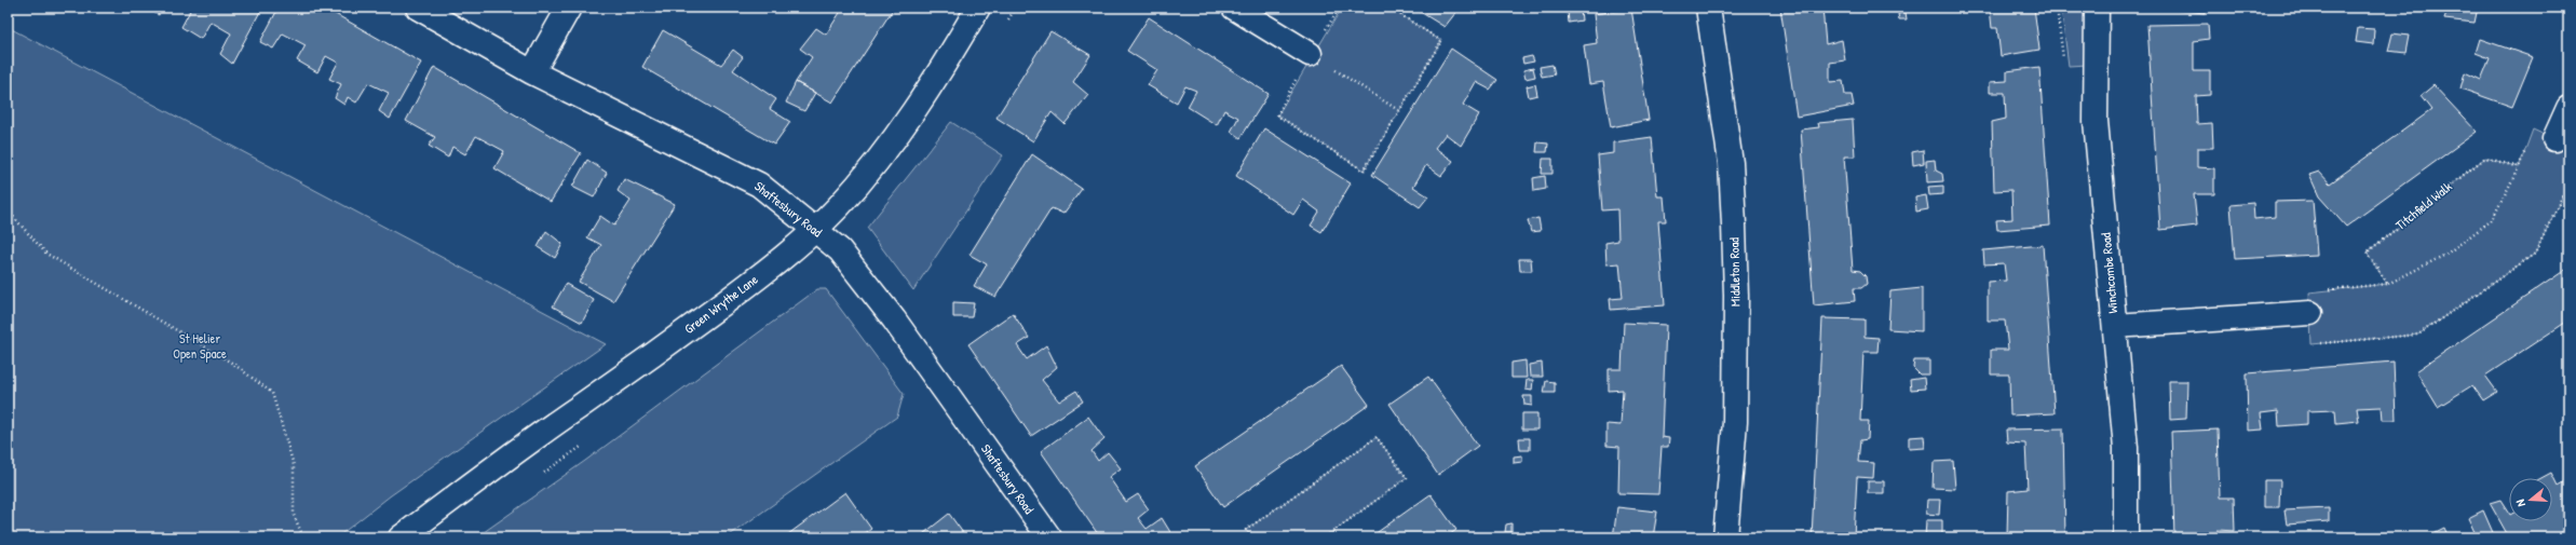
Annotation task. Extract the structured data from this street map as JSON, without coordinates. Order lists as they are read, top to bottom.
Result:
{
  "streets": {
    "street": [
      "Shaftesbury Road",
      "Middleton Road",
      "Winchcombe Road",
      "Green Wrythe Lane"
    ],
    "path": ["Titchfield Walk"]
  },
  "crossings": [
    ["Shaftesbury Road", "Green Wrythe Lane"]
  ],
  "parks": ["St Helier Open Space"],
  "north": "left"
}
